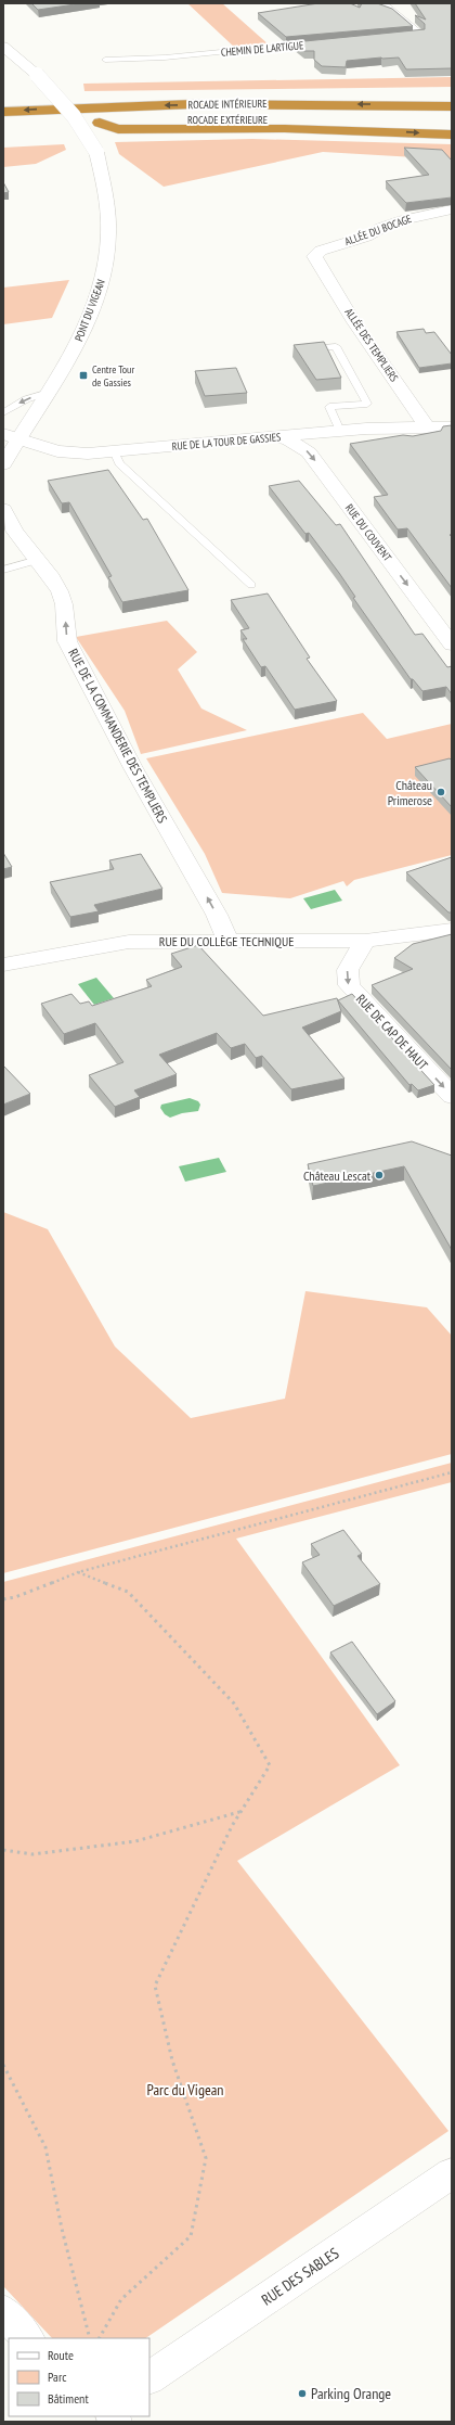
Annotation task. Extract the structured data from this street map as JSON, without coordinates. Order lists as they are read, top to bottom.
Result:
{
  "streets": {
    "highway": ["ROCADE INTÉRIEURE", "ROCADE EXTÉRIEURE"],
    "street": [
      "ALLÉE DU BOCAGE",
      "PONT DU VIGEAN",
      "ALLÉE DES TEMPLIERS",
      "RUE DE LA TOUR DE GASSIES",
      "RUE DU COUVENT",
      "RUE DE LA COMMANDERIE DES TEMPLIERS",
      "RUE DU COLLÈGE TECHNIQUE",
      "RUE DE CAP DE HAUT",
      "RUE DES SABLES"
    ],
    "lane": ["CHEMIN DE LARTIGUE"]
  },
  "crossings": [
    ["ALLÉE DU BOCAGE", "ALLÉE DES TEMPLIERS"],
    ["PONT DU VIGEAN", "RUE DE LA TOUR DE GASSIES"],
    ["ALLÉE DES TEMPLIERS", "RUE DE LA TOUR DE GASSIES"],
    ["RUE DE LA TOUR DE GASSIES", "RUE DU COUVENT"],
    ["RUE DE LA COMMANDERIE DES TEMPLIERS", "RUE DU COLLÈGE TECHNIQUE"],
    ["RUE DU COLLÈGE TECHNIQUE", "RUE DE CAP DE HAUT"]
  ],
  "one_way": ["RUE DU COUVENT", "RUE DE LA COMMANDERIE DES TEMPLIERS", "RUE DE CAP DE HAUT"],
  "parks": ["Parc du Vigean"],
  "places": {
    "transit": ["Centre Tour de Gassies"],
    "other": ["Château Primerose", "Château Lescat", "Parking Orange"]
  },
  "legend": ["Route", "Parc", "Bâtiment"]
}
